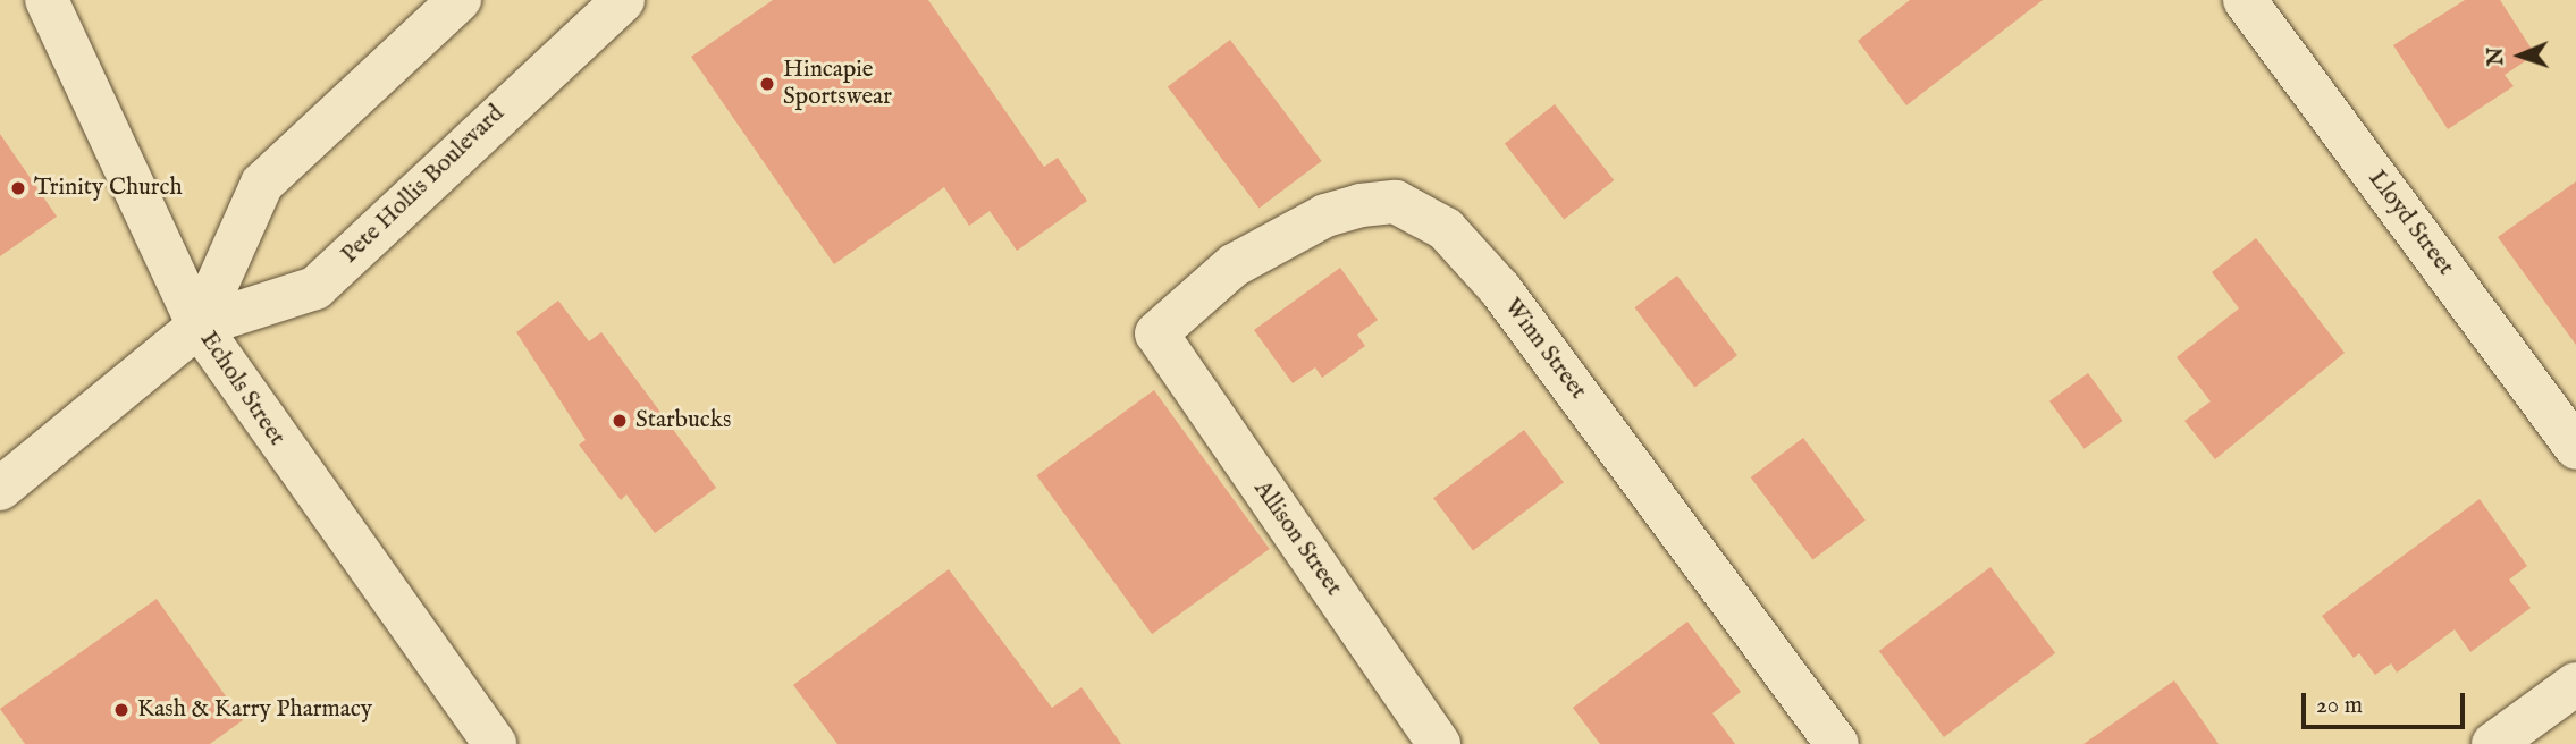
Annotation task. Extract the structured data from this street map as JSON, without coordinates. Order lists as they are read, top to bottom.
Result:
{
  "streets": {
    "street": [
      "Pete Hollis Boulevard",
      "Lloyd Street",
      "Winn Street",
      "Echols Street",
      "Allison Street"
    ]
  },
  "crossings": [
    ["Pete Hollis Boulevard", "Echols Street"],
    ["Winn Street", "Allison Street"]
  ],
  "places": [
    "Hincapie Sportswear",
    "Trinity Church",
    "Starbucks",
    "Kash & Karry Pharmacy"
  ],
  "scale_bar": "20 m",
  "north": "left"
}
